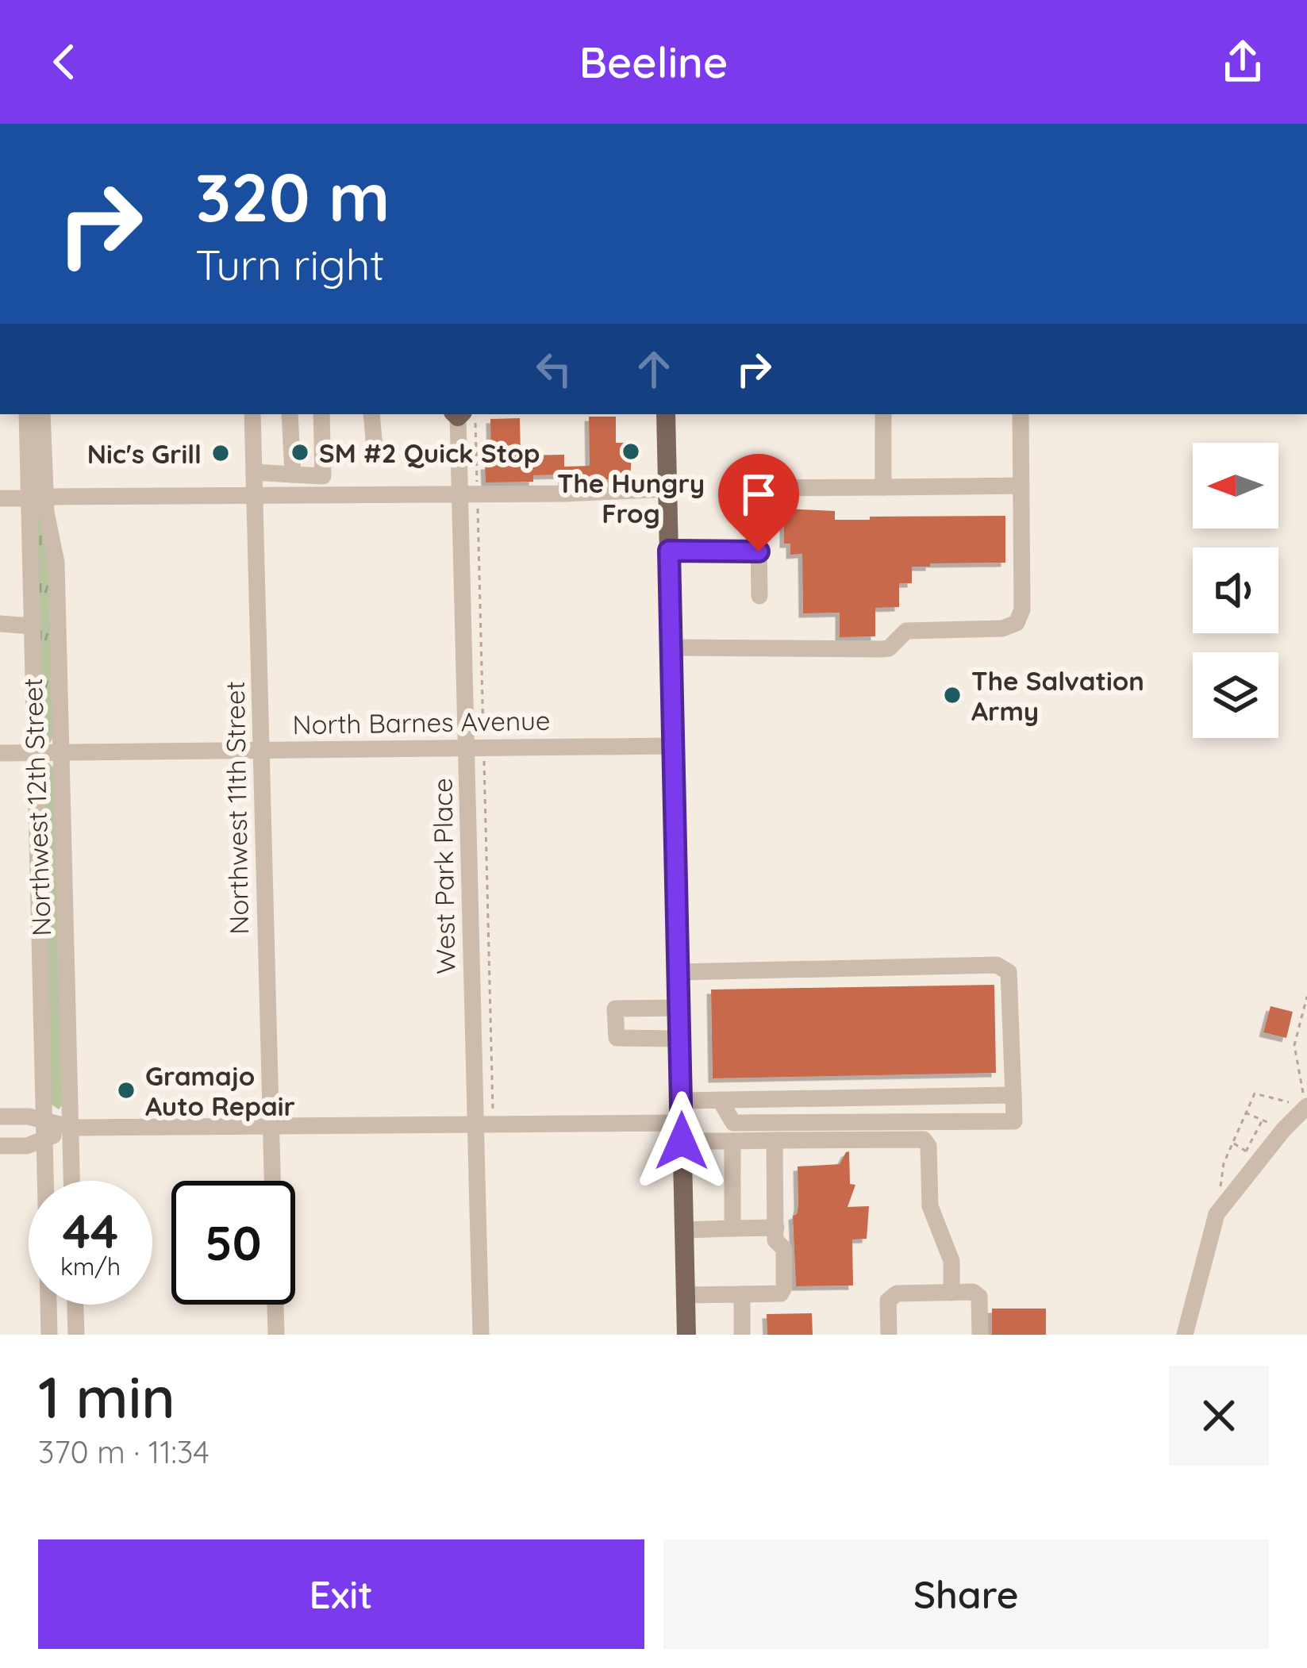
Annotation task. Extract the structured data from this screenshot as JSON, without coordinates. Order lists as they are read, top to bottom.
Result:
{
  "streets": {
    "street": [
      "North Barnes Avenue",
      "Northwest 12th Street",
      "Northwest 11th Street",
      "West Park Place"
    ]
  },
  "crossings": [
    ["North Barnes Avenue", "Northwest 12th Street"],
    ["North Barnes Avenue", "Northwest 11th Street"],
    ["North Barnes Avenue", "West Park Place"]
  ],
  "places": [
    "The Hungry Frog",
    "SM #2 Quick Stop",
    "Nic's Grill",
    "The Salvation Army",
    "Gramajo Auto Repair"
  ],
  "north": "left",
  "page": {
    "header": "Beeline",
    "turn": ["320 m", "Turn right"],
    "speed": "44 km/h",
    "limit": "50",
    "heading": ["1 min", "370 m · 11:34"],
    "buttons": ["Exit", "Share"]
  }
}
